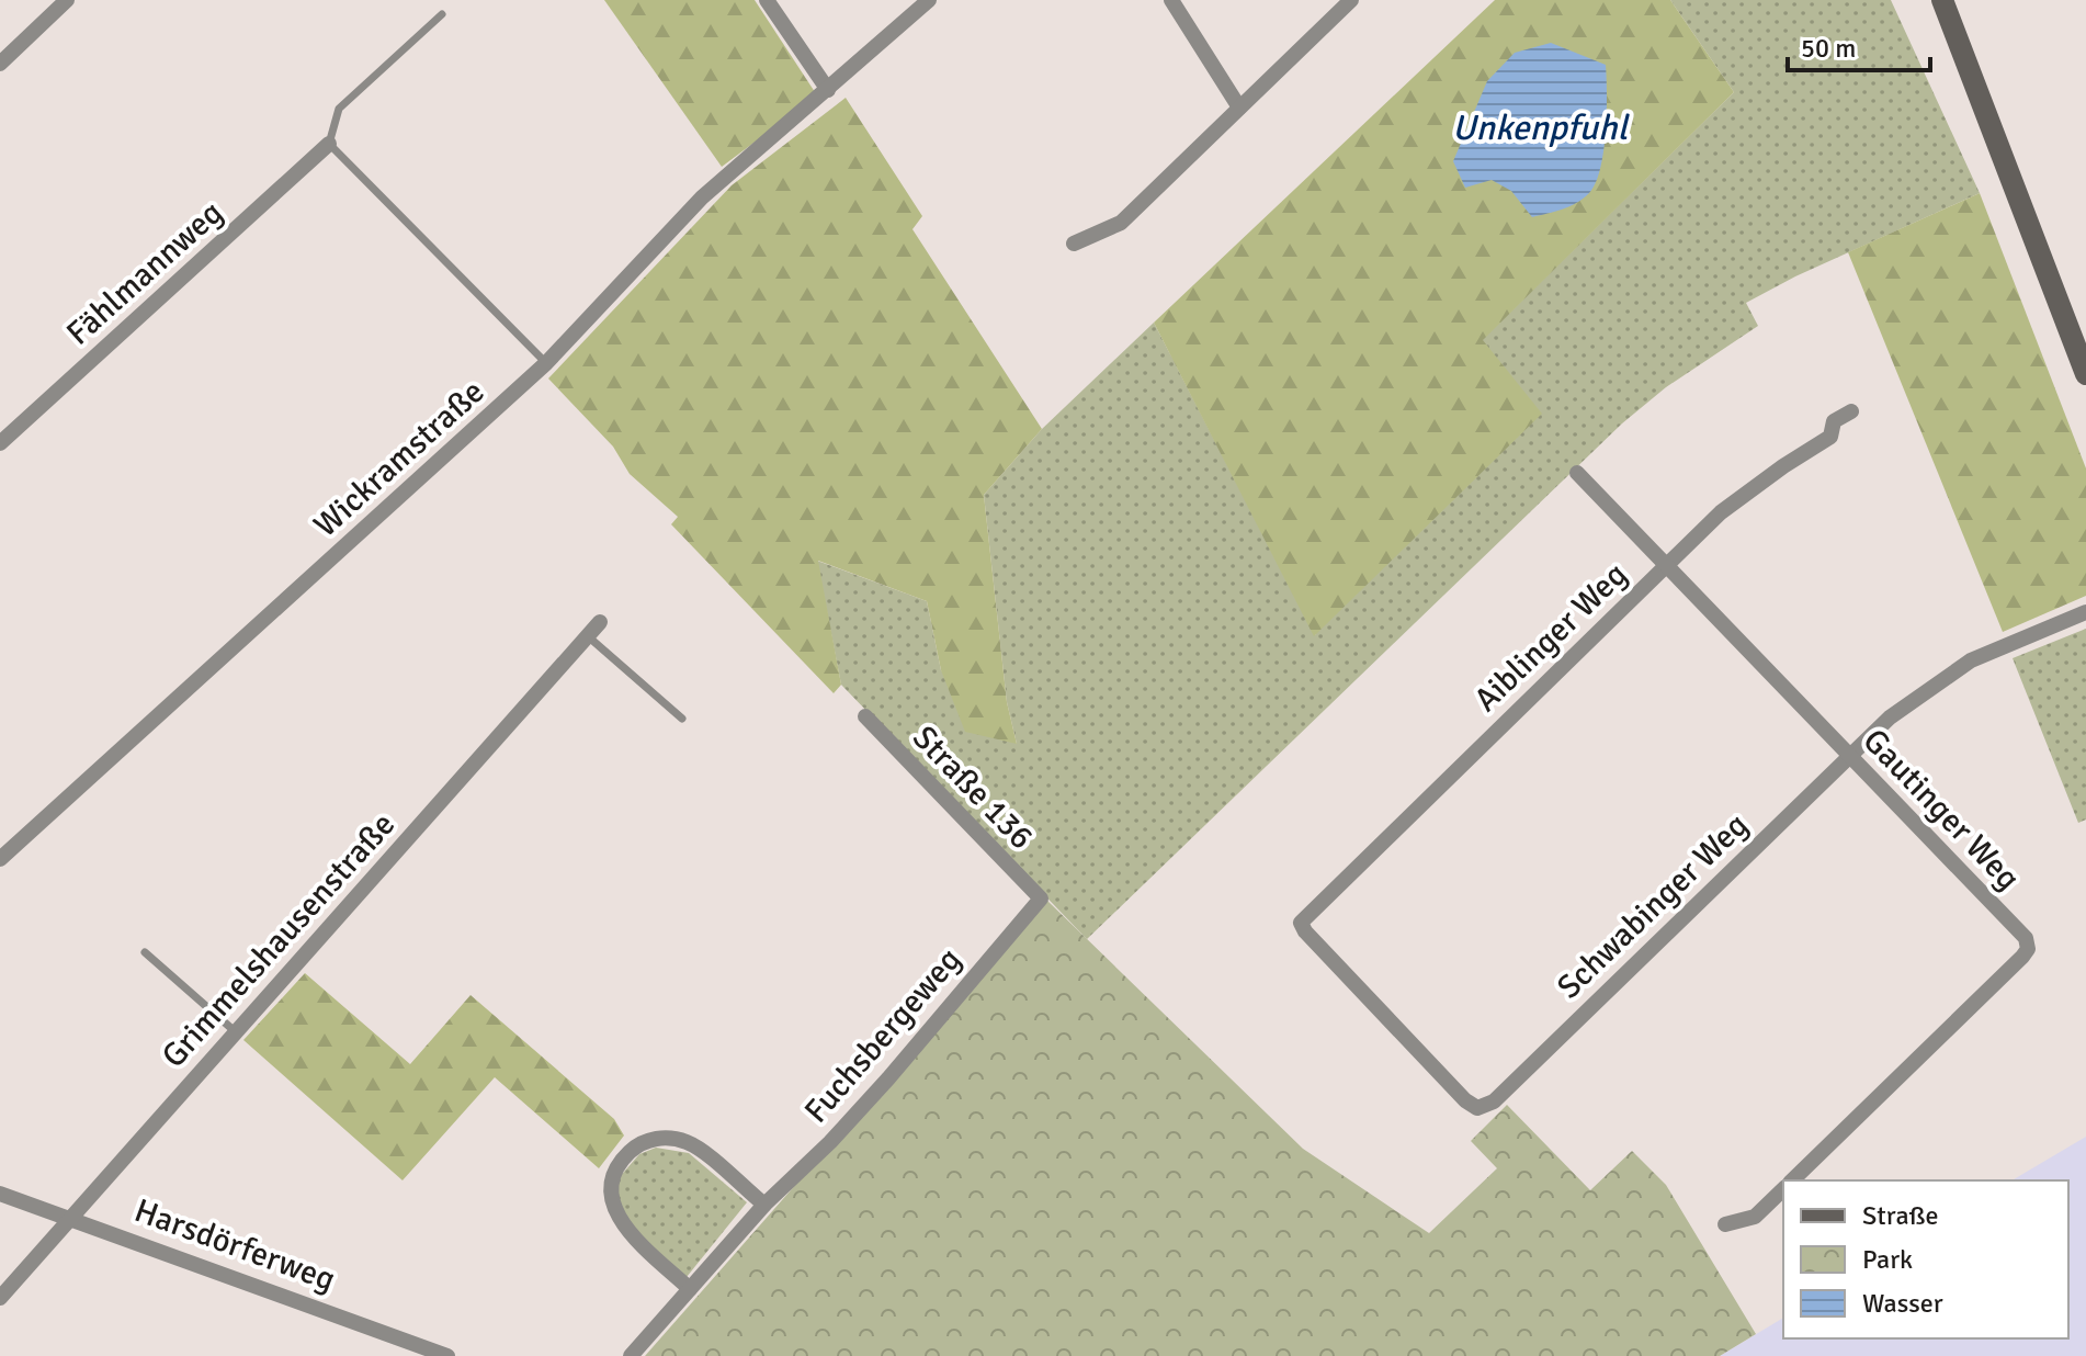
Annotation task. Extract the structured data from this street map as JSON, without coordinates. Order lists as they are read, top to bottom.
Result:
{
  "streets": {
    "street": [
      "Fählmannweg",
      "Wickramstraße",
      "Aiblinger Weg",
      "Straße 136",
      "Gautinger Weg",
      "Schwabinger Weg",
      "Grimmelshausenstraße",
      "Fuchsbergeweg",
      "Harsdörferweg"
    ]
  },
  "crossings": [
    ["Aiblinger Weg", "Gautinger Weg"],
    ["Aiblinger Weg", "Schwabinger Weg"],
    ["Straße 136", "Fuchsbergeweg"],
    ["Gautinger Weg", "Schwabinger Weg"],
    ["Grimmelshausenstraße", "Harsdörferweg"]
  ],
  "water": ["Unkenpfuhl"],
  "legend": ["Straße", "Park", "Wasser"],
  "scale_bar": "50 m"
}
